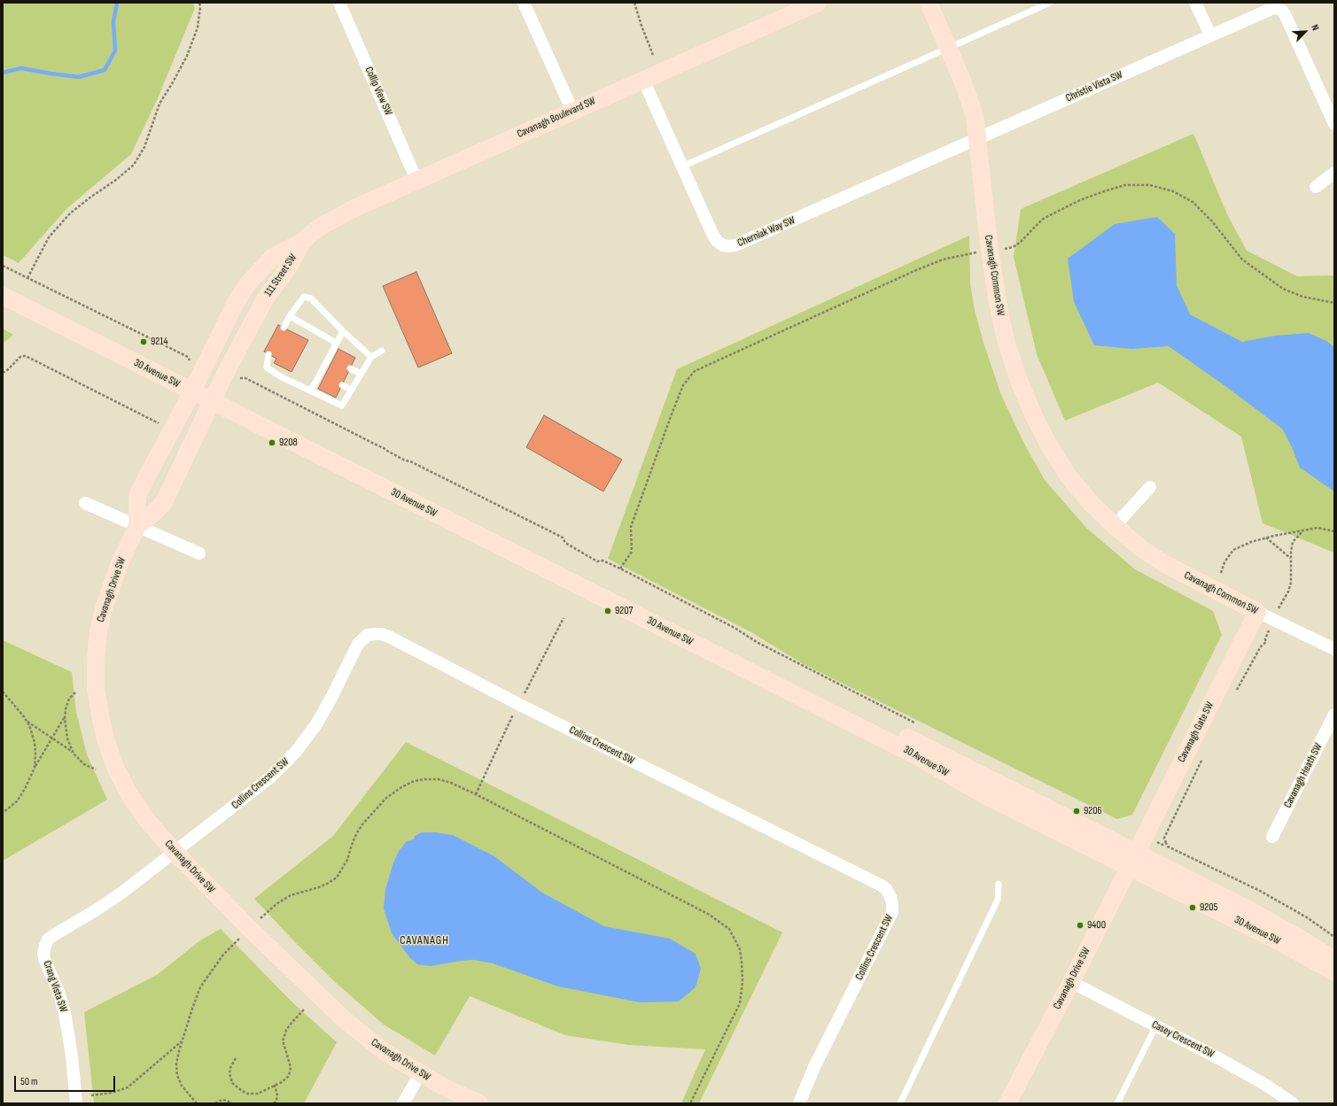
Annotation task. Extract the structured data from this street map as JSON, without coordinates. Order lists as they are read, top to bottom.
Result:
{
  "streets": {
    "street": [
      "Christie Vista SW",
      "Collip View SW",
      "Cavanagh Boulevard SW",
      "Cherniak Way SW",
      "111 Street SW",
      "Cavanagh Common SW",
      "30 Avenue SW",
      "Cavanagh Drive SW",
      "Cavanagh Gate SW",
      "Collins Crescent SW",
      "Cavanagh Heath SW",
      "Crang Vista SW",
      "Casey Crescent SW"
    ]
  },
  "crossings": [
    ["Christie Vista SW", "Cherniak Way SW"],
    ["Christie Vista SW", "Cavanagh Common SW"],
    ["Collip View SW", "Cavanagh Boulevard SW"],
    ["Cavanagh Boulevard SW", "Cherniak Way SW"],
    ["Cavanagh Boulevard SW", "111 Street SW"],
    ["Cherniak Way SW", "Cavanagh Common SW"],
    ["111 Street SW", "30 Avenue SW"],
    ["111 Street SW", "Cavanagh Drive SW"],
    ["Cavanagh Common SW", "Cavanagh Gate SW"],
    ["30 Avenue SW", "Cavanagh Drive SW"],
    ["30 Avenue SW", "Cavanagh Gate SW"],
    ["Cavanagh Drive SW", "Cavanagh Gate SW"],
    ["Cavanagh Drive SW", "Collins Crescent SW"],
    ["Cavanagh Drive SW", "Crang Vista SW"],
    ["Cavanagh Drive SW", "Casey Crescent SW"],
    ["Collins Crescent SW", "Crang Vista SW"]
  ],
  "districts": ["CAVANAGH"],
  "places": [
    "9214",
    "9208",
    "9207",
    "9206",
    "9205",
    "9400"
  ],
  "scale_bar": "50 m",
  "north": "top right"
}
